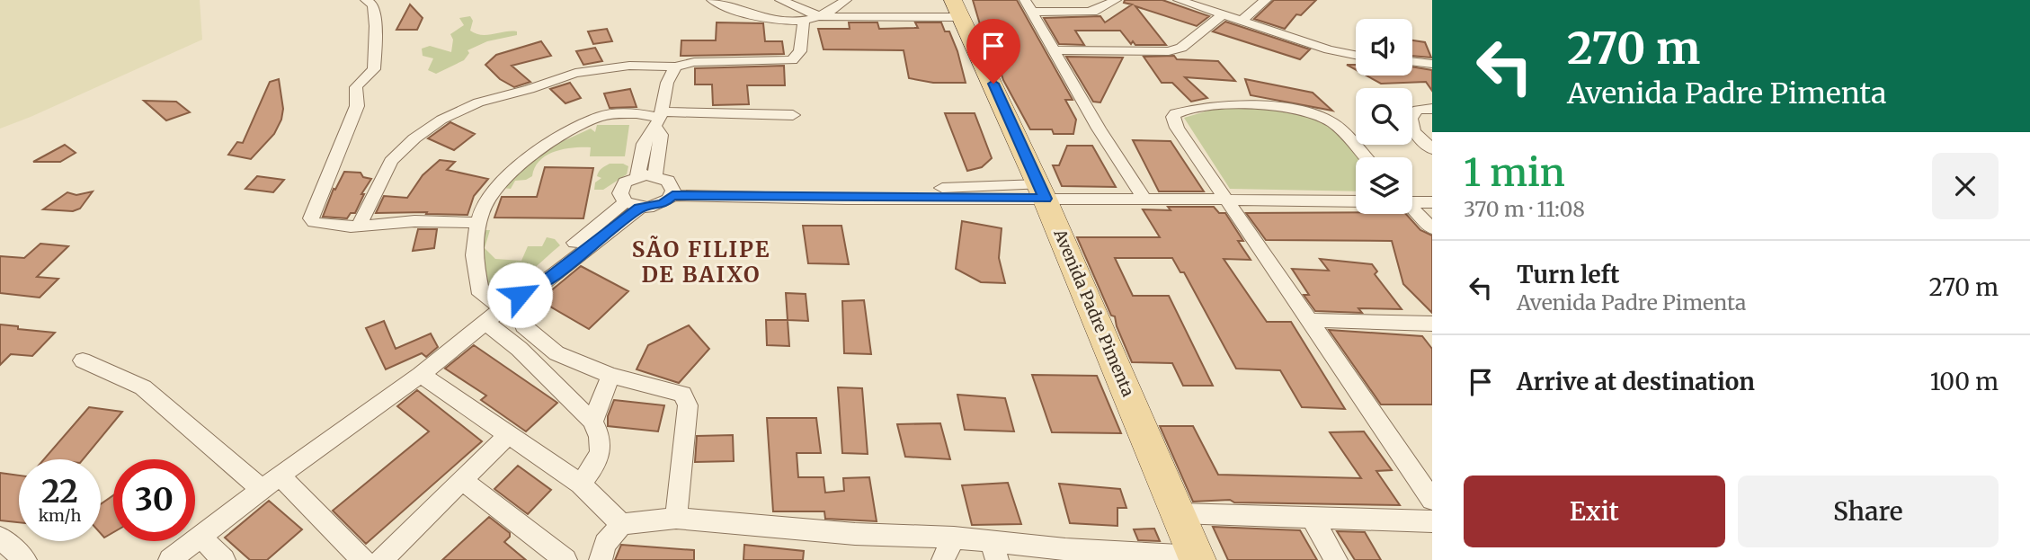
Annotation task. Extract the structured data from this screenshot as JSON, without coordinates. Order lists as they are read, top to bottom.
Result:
{
  "streets": {
    "main road": ["Avenida Padre Pimenta"]
  },
  "districts": ["SÃO FILIPE DE BAIXO"],
  "page": {
    "turn": ["270 m", "Avenida Padre Pimenta"],
    "heading": ["1 min", "370 m · 11:08"],
    "list": [
      {
        "name": "Turn left",
        "note": "Avenida Padre Pimenta",
        "value": "270 m"
      },
      {
        "name": "Arrive at destination",
        "value": "100 m"
      }
    ],
    "speed": "22 km/h",
    "limit": "30",
    "buttons": ["Exit", "Share"]
  }
}
